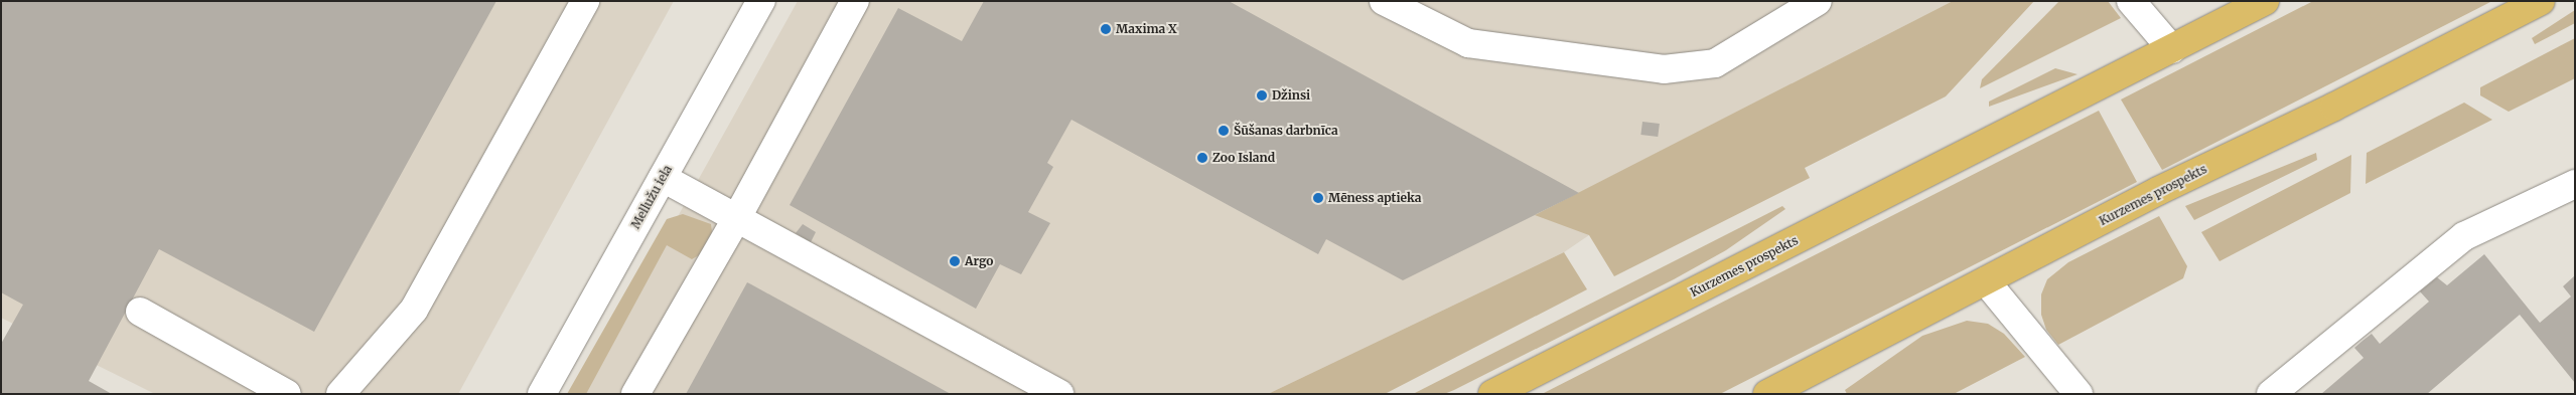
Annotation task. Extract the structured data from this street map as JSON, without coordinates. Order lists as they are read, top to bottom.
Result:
{
  "streets": {
    "main road": ["Kurzemes prospekts"],
    "street": ["Mellužu iela"]
  },
  "places": [
    "Maxima X",
    "Džinsi",
    "Šūšanas darbnīca",
    "Zoo Island",
    "Mēness aptieka",
    "Argo"
  ]
}
